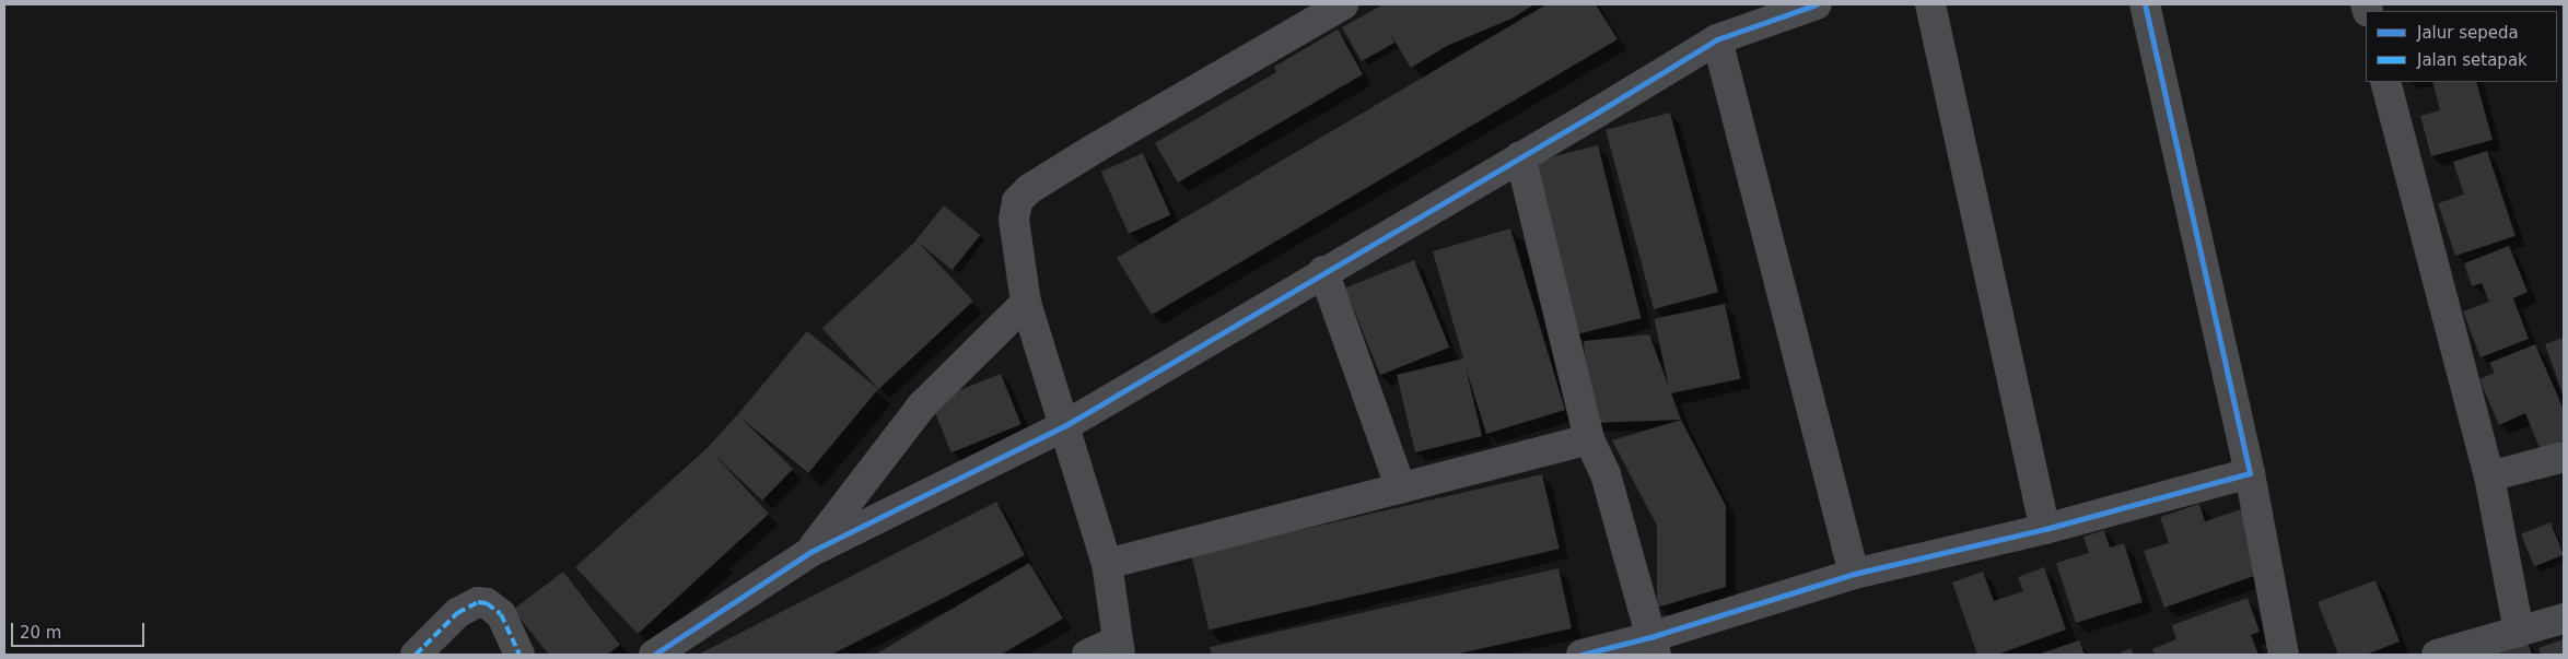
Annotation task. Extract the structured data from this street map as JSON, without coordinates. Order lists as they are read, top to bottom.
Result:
{
  "legend": ["Jalur sepeda", "Jalan setapak"],
  "scale_bar": "20 m"
}
